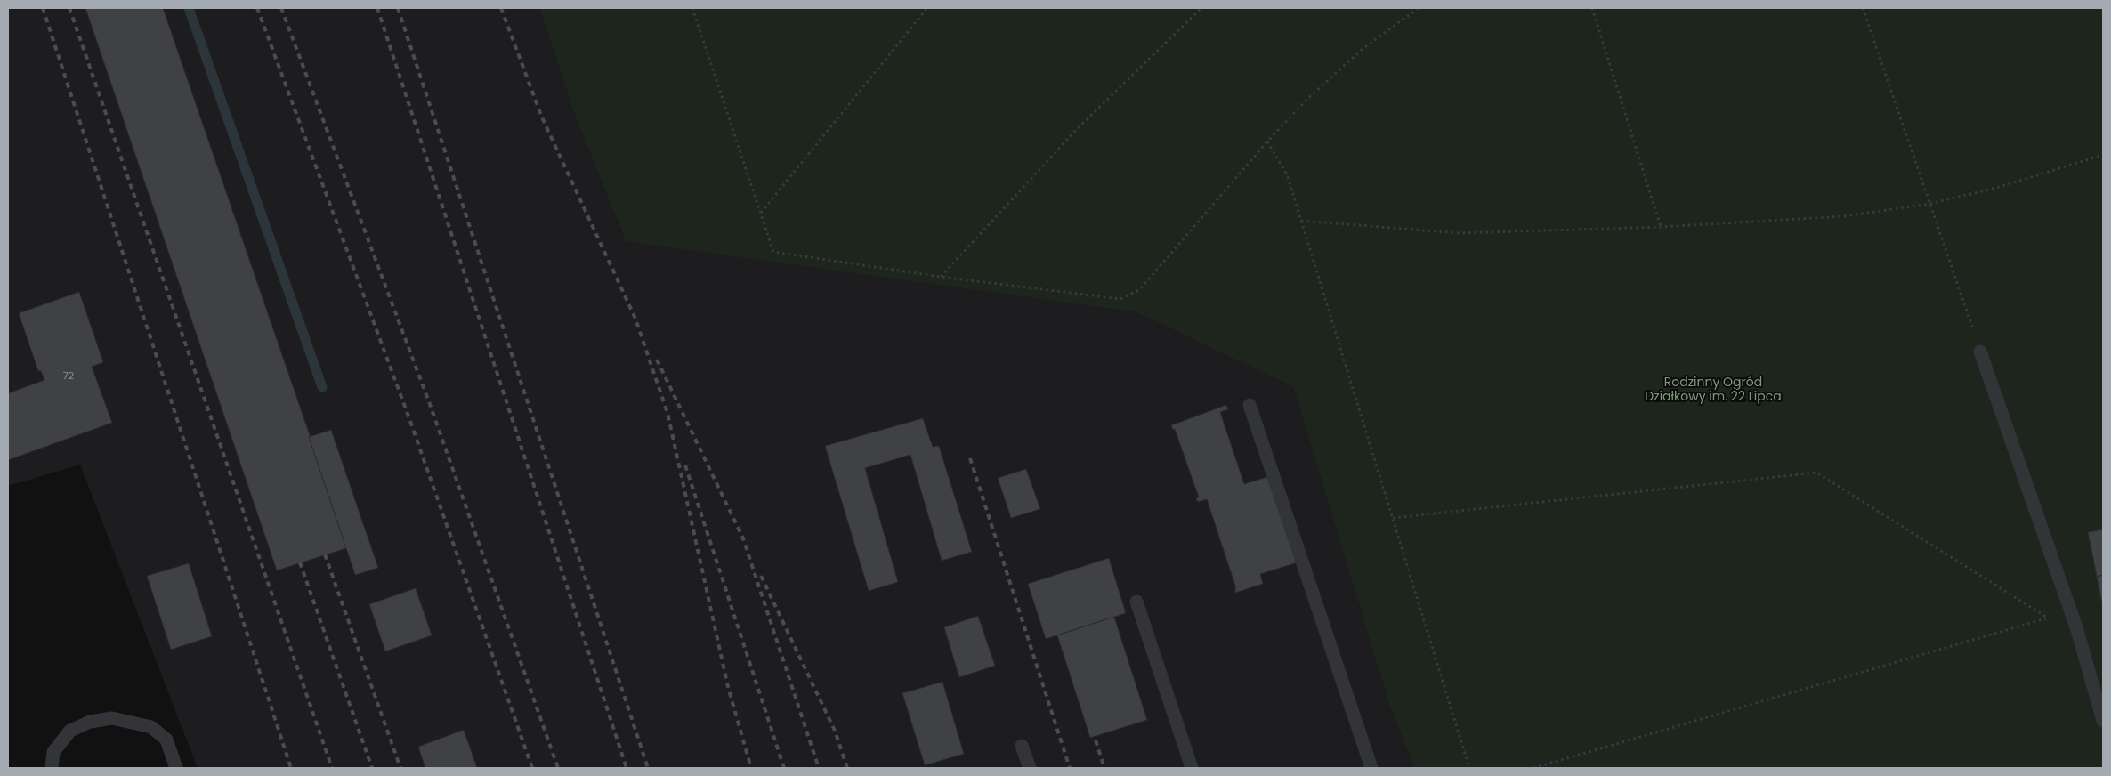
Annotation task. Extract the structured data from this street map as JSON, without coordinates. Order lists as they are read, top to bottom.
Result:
{
  "parks": ["Rodzinny Ogród Działkowy im. 22 Lipca"],
  "house_numbers": ["72"]
}
